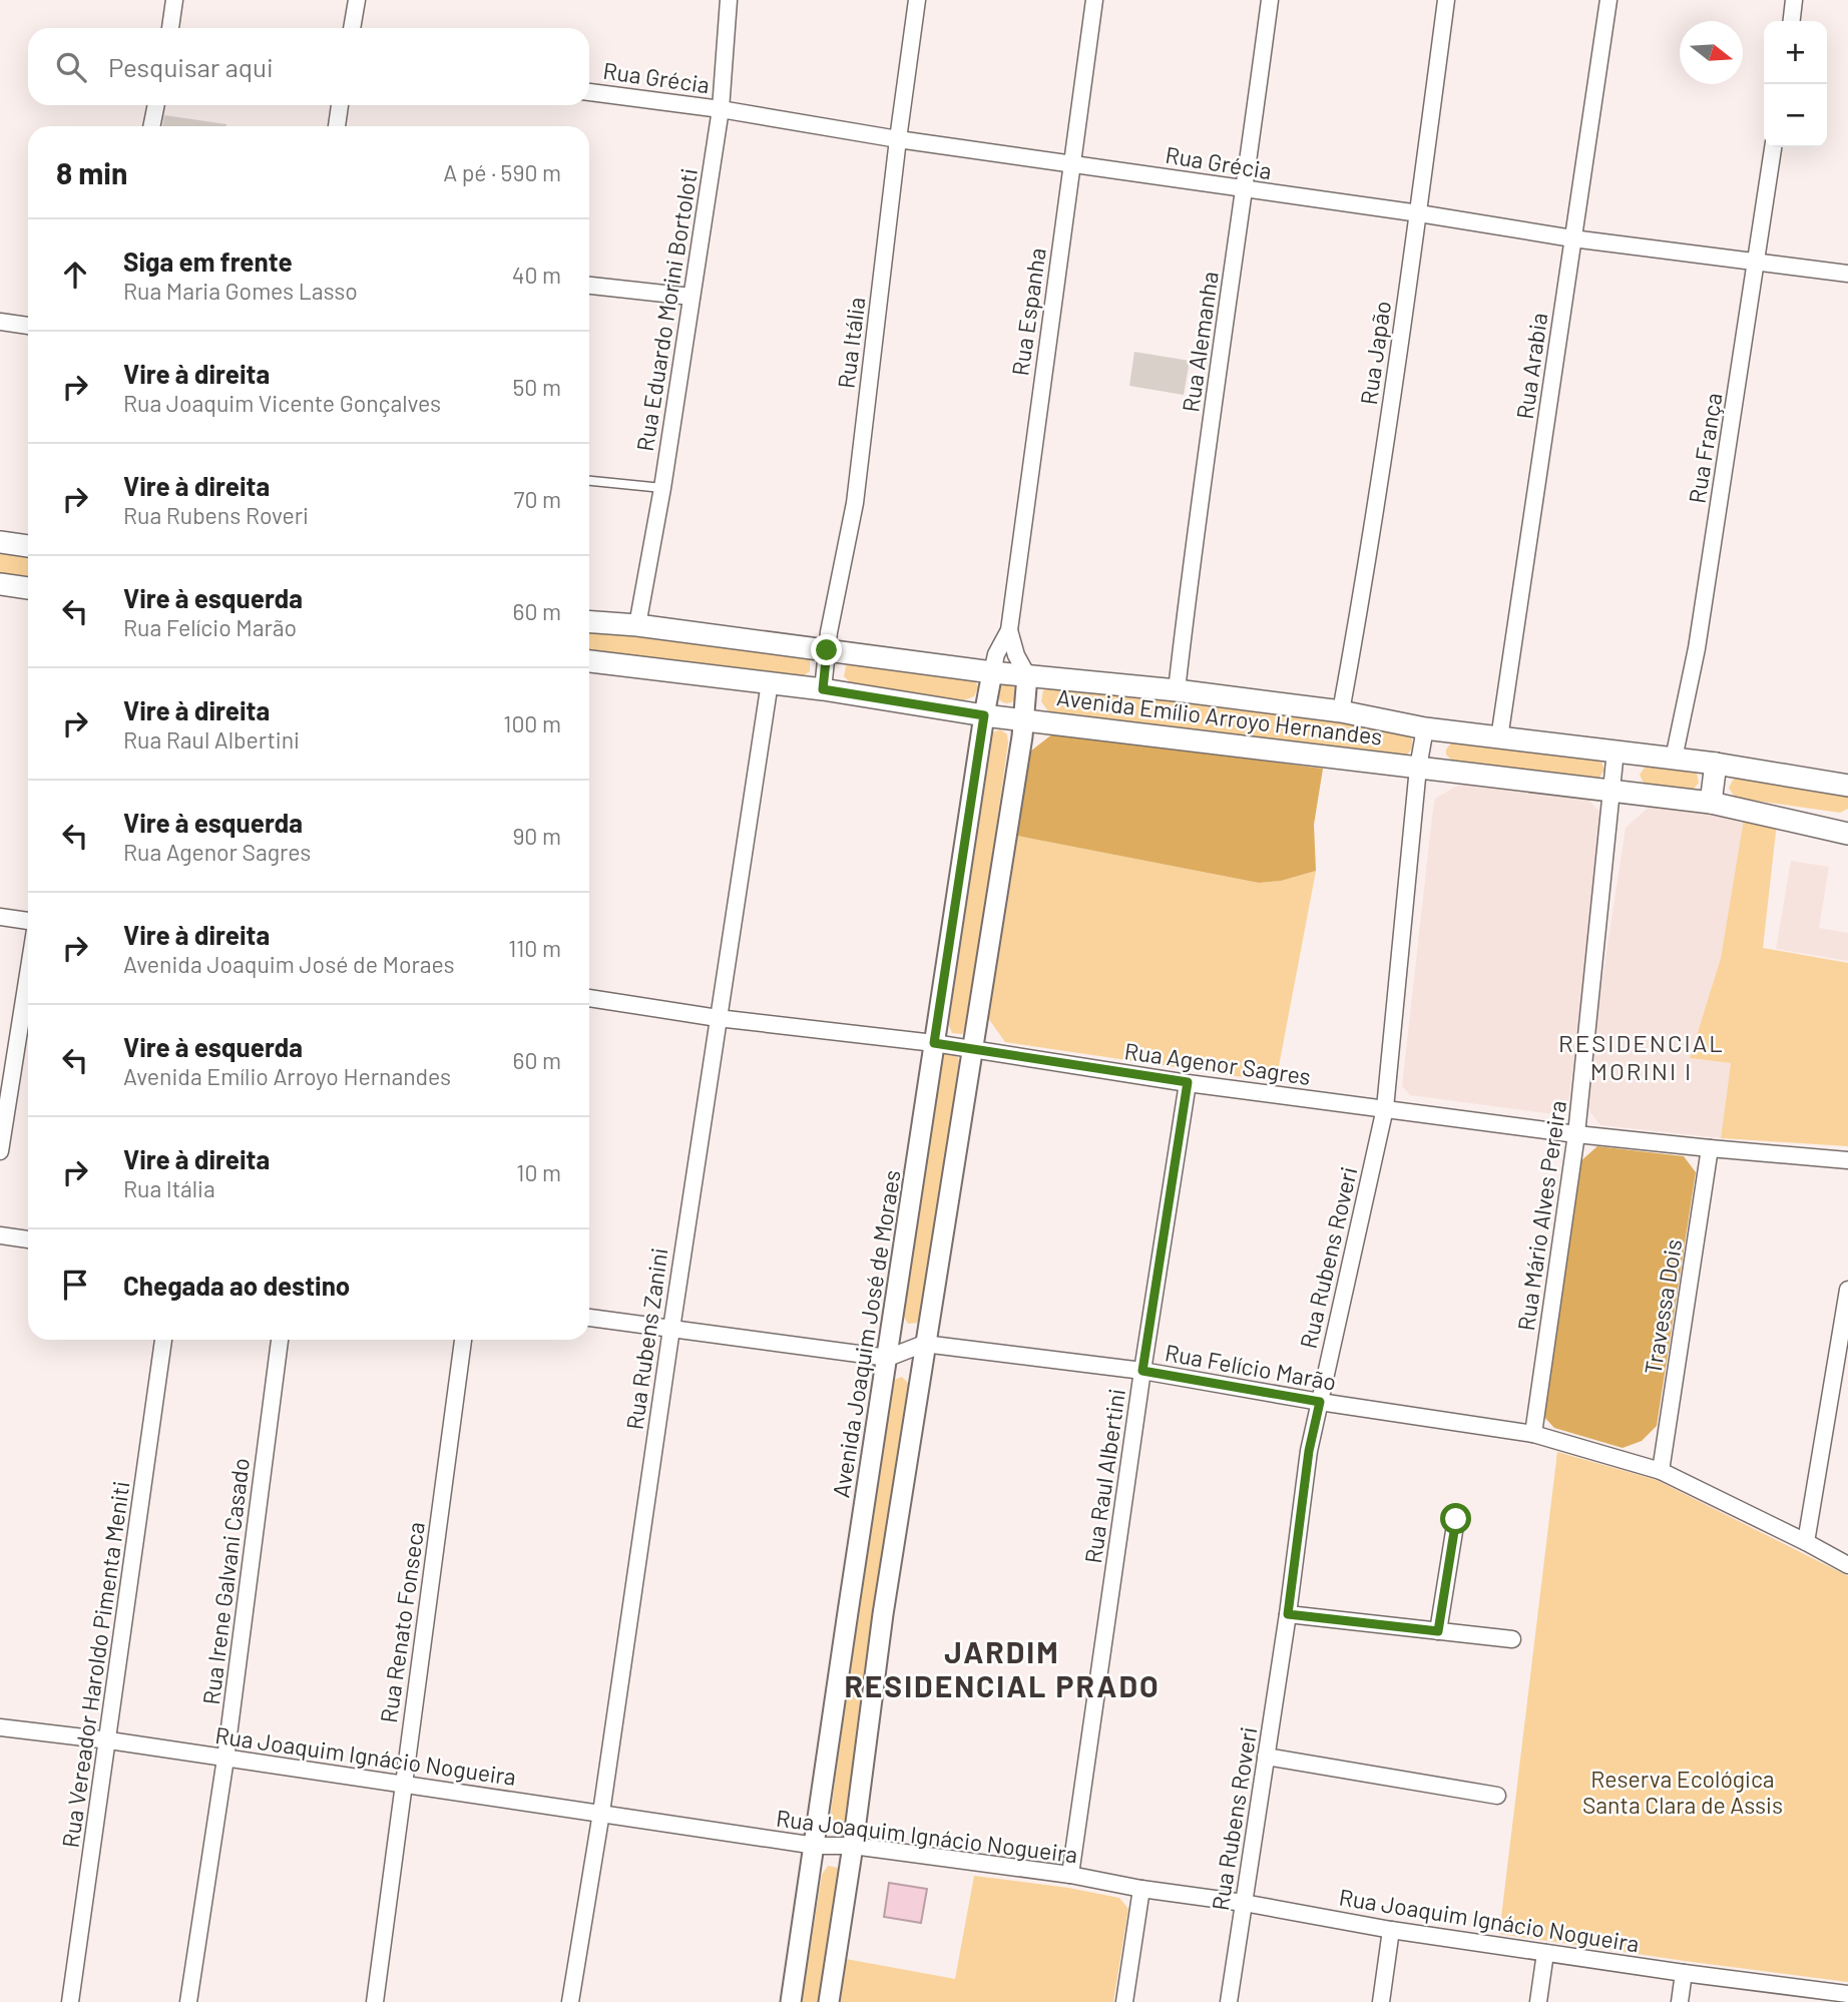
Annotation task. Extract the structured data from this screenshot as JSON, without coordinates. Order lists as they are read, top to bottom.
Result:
{
  "streets": {
    "main road": ["Avenida Emílio Arroyo Hernandes"],
    "street": [
      "Rua Grécia",
      "Rua Eduardo Morini Bortoloti",
      "Rua Espanha",
      "Rua Alemanha",
      "Rua Itália",
      "Rua Japão",
      "Rua Arabia",
      "Rua França",
      "Rua Agenor Sagres",
      "Rua Mário Alves Pereira",
      "Rua Rubens Roveri",
      "Travessa Dois",
      "Avenida Joaquim José de Moraes",
      "Rua Rubens Zanini",
      "Rua Felício Marão",
      "Rua Raul Albertini",
      "Rua Irene Galvani Casado",
      "Rua Renato Fonseca",
      "Rua Vereador Haroldo Pimenta Meniti",
      "Rua Joaquim Ignácio Nogueira"
    ]
  },
  "crossings": [
    ["Rua Grécia", "Rua Eduardo Morini Bortoloti"],
    ["Rua Grécia", "Rua Espanha"],
    ["Rua Grécia", "Rua Alemanha"],
    ["Rua Grécia", "Rua Itália"],
    ["Rua Grécia", "Rua Japão"],
    ["Rua Grécia", "Rua Arabia"],
    ["Rua Grécia", "Rua França"],
    ["Rua Eduardo Morini Bortoloti", "Avenida Emílio Arroyo Hernandes"],
    ["Rua Espanha", "Avenida Emílio Arroyo Hernandes"],
    ["Rua Espanha", "Avenida Joaquim José de Moraes"],
    ["Rua Alemanha", "Avenida Emílio Arroyo Hernandes"],
    ["Rua Itália", "Avenida Emílio Arroyo Hernandes"],
    ["Rua Japão", "Avenida Emílio Arroyo Hernandes"],
    ["Rua Arabia", "Avenida Emílio Arroyo Hernandes"],
    ["Rua França", "Avenida Emílio Arroyo Hernandes"],
    ["Avenida Emílio Arroyo Hernandes", "Rua Mário Alves Pereira"],
    ["Avenida Emílio Arroyo Hernandes", "Rua Rubens Roveri"],
    ["Avenida Emílio Arroyo Hernandes", "Avenida Joaquim José de Moraes"],
    ["Avenida Emílio Arroyo Hernandes", "Rua Rubens Zanini"],
    ["Rua Agenor Sagres", "Rua Mário Alves Pereira"],
    ["Rua Agenor Sagres", "Rua Rubens Roveri"],
    ["Rua Agenor Sagres", "Travessa Dois"],
    ["Rua Agenor Sagres", "Avenida Joaquim José de Moraes"],
    ["Rua Agenor Sagres", "Rua Rubens Zanini"],
    ["Rua Agenor Sagres", "Rua Raul Albertini"],
    ["Rua Mário Alves Pereira", "Rua Felício Marão"],
    ["Rua Rubens Roveri", "Rua Felício Marão"],
    ["Rua Rubens Roveri", "Rua Joaquim Ignácio Nogueira"],
    ["Travessa Dois", "Rua Felício Marão"],
    ["Avenida Joaquim José de Moraes", "Rua Felício Marão"],
    ["Avenida Joaquim José de Moraes", "Rua Joaquim Ignácio Nogueira"],
    ["Rua Rubens Zanini", "Rua Felício Marão"],
    ["Rua Rubens Zanini", "Rua Joaquim Ignácio Nogueira"],
    ["Rua Felício Marão", "Rua Raul Albertini"],
    ["Rua Raul Albertini", "Rua Joaquim Ignácio Nogueira"],
    ["Rua Irene Galvani Casado", "Rua Joaquim Ignácio Nogueira"],
    ["Rua Renato Fonseca", "Rua Joaquim Ignácio Nogueira"],
    ["Rua Vereador Haroldo Pimenta Meniti", "Rua Joaquim Ignácio Nogueira"]
  ],
  "districts": ["RESIDENCIAL MORINI I", "JARDIM RESIDENCIAL PRADO"],
  "parks": ["Reserva Ecológica Santa Clara de Assis"],
  "north": "right",
  "page": {
    "map_buttons": ["+", "−"],
    "search": "Pesquisar aqui",
    "heading": ["8 min", "A pé · 590 m"],
    "list": [
      ["Siga em frente", "Rua Maria Gomes Lasso", "40 m"],
      ["Vire à direita", "Rua Joaquim Vicente Gonçalves", "50 m"],
      ["Vire à direita", "Rua Rubens Roveri", "70 m"],
      ["Vire à esquerda", "Rua Felício Marão", "60 m"],
      ["Vire à direita", "Rua Raul Albertini", "100 m"],
      ["Vire à esquerda", "Rua Agenor Sagres", "90 m"],
      ["Vire à direita", "Avenida Joaquim José de Moraes", "110 m"],
      ["Vire à esquerda", "Avenida Emílio Arroyo Hernandes", "60 m"],
      ["Vire à direita", "Rua Itália", "10 m"],
      "Chegada ao destino"
    ]
  }
}
